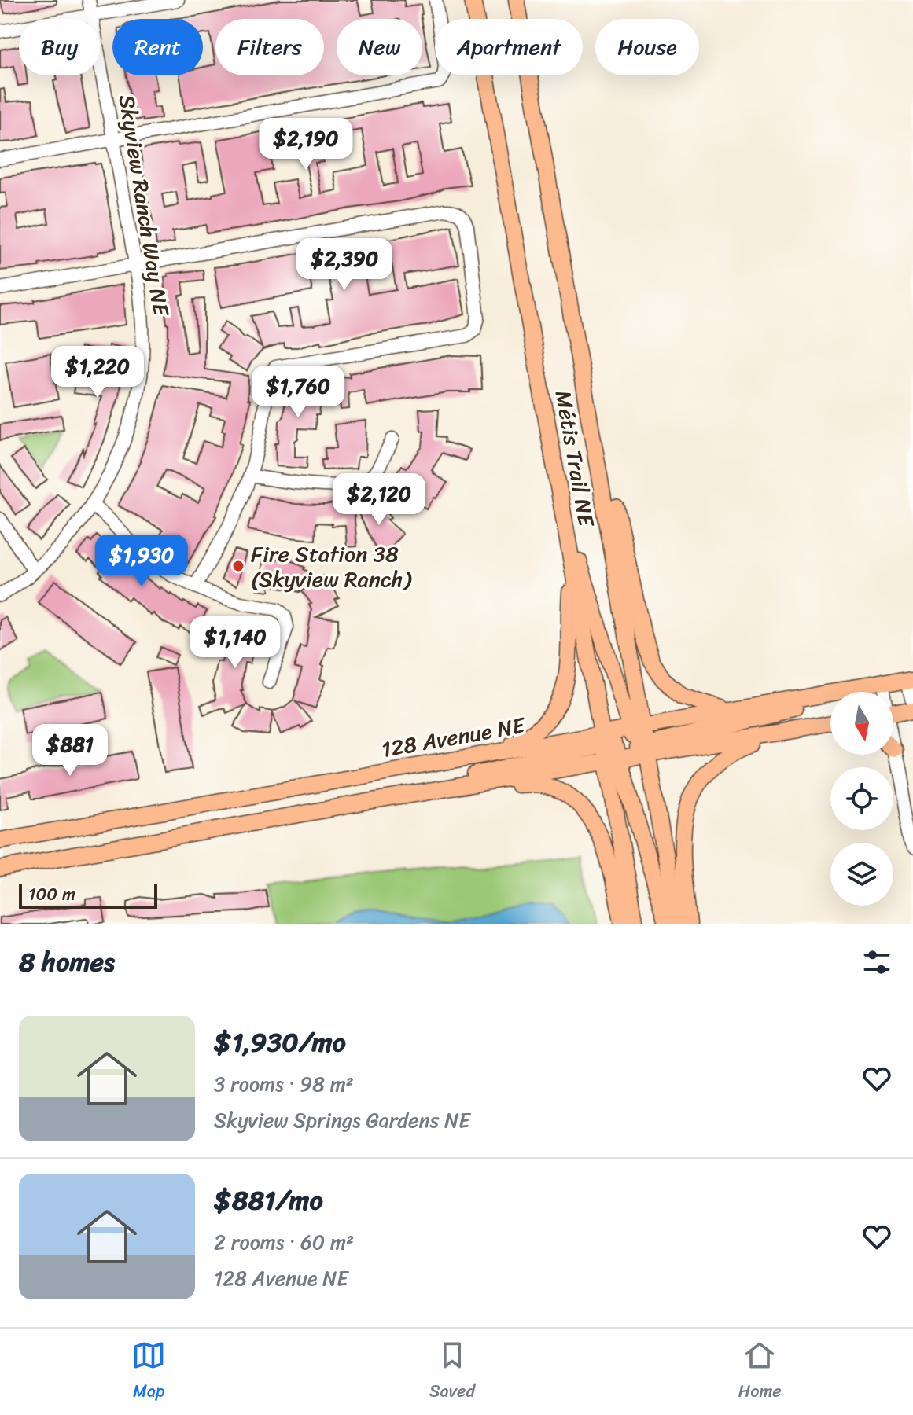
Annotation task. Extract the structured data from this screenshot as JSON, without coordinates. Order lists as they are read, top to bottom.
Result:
{
  "streets": {
    "main road": ["Métis Trail NE", "128 Avenue NE"],
    "street": ["Skyview Ranch Way NE"]
  },
  "crossings": [
    ["Métis Trail NE", "128 Avenue NE"]
  ],
  "places": ["Fire Station 38 (Skyview Ranch)"],
  "scale_bar": "100 m",
  "north": "bottom",
  "page": {
    "chip": [
      "Buy",
      "Rent",
      "Filters",
      "New",
      "Apartment",
      "House"
    ],
    "price": [
      "$2,190",
      "$2,390",
      "$1,220",
      "$1,760",
      "$2,120",
      "$1,930",
      "$1,140",
      "$881"
    ],
    "scale": "100 m",
    "heading": "8 homes",
    "list": [
      {
        "name": "$1,930/mo",
        "note": "3 rooms · 98 m² · Skyview Springs Gardens NE"
      },
      {
        "name": "$881/mo",
        "note": "2 rooms · 60 m² · 128 Avenue NE"
      }
    ],
    "tabs": ["Map", "Saved", "Home"]
  }
}
